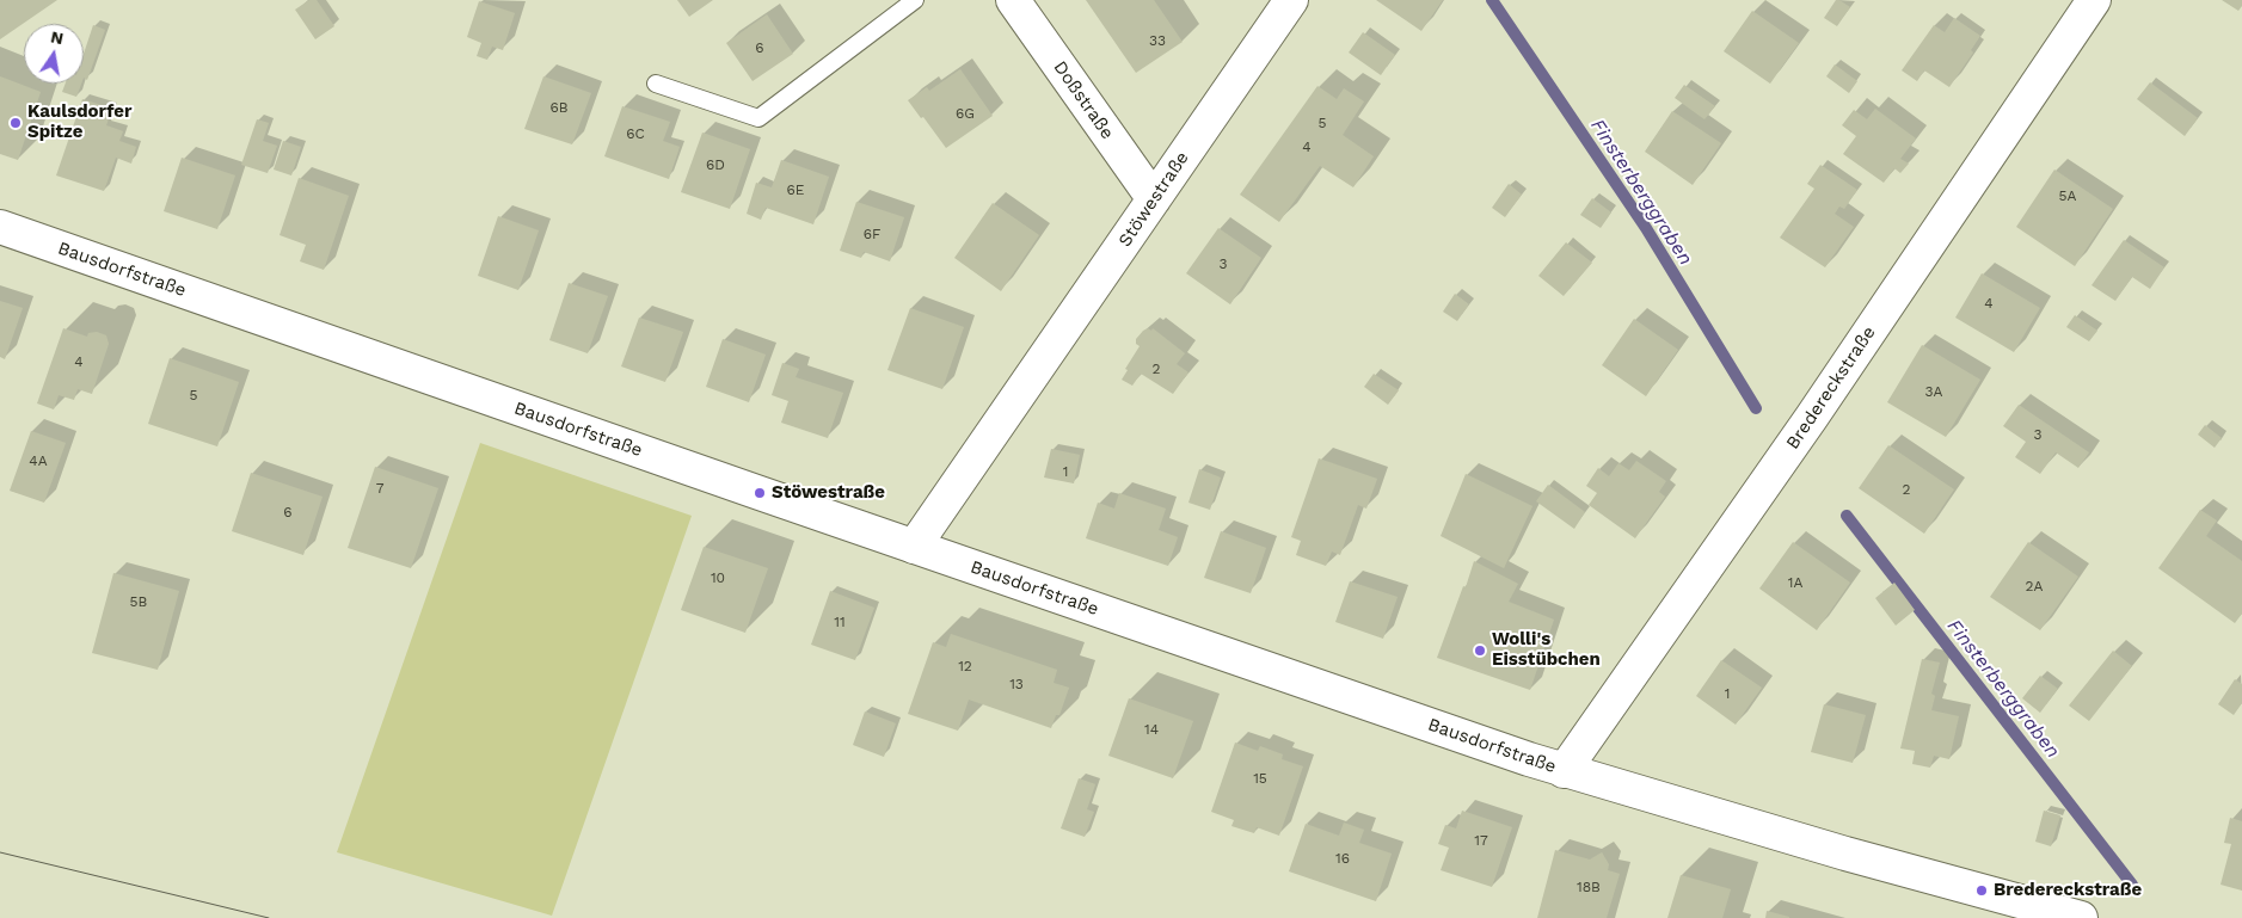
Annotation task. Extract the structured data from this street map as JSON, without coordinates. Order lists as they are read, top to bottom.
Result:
{
  "streets": {
    "street": [
      "Doßstraße",
      "Stöwestraße",
      "Bausdorfstraße",
      "Bredereckstraße"
    ]
  },
  "crossings": [
    ["Doßstraße", "Stöwestraße"],
    ["Stöwestraße", "Bausdorfstraße"],
    ["Bausdorfstraße", "Bredereckstraße"]
  ],
  "water": ["Finsterberggraben"],
  "places": [
    "Kaulsdorfer Spitze",
    "Stöwestraße",
    "Wolli's Eisstübchen",
    "Bredereckstraße"
  ],
  "house_numbers": [
    "33",
    "6",
    "6B",
    "6G",
    "5",
    "6C",
    "4",
    "6D",
    "6E",
    "5A",
    "6F",
    "3",
    "4",
    "4",
    "2",
    "3A",
    "5",
    "3",
    "4A",
    "1",
    "7",
    "2",
    "6",
    "10",
    "1A",
    "2A",
    "5B",
    "11",
    "12",
    "13",
    "1",
    "14",
    "15",
    "17",
    "16",
    "18B"
  ],
  "north": "top"
}
